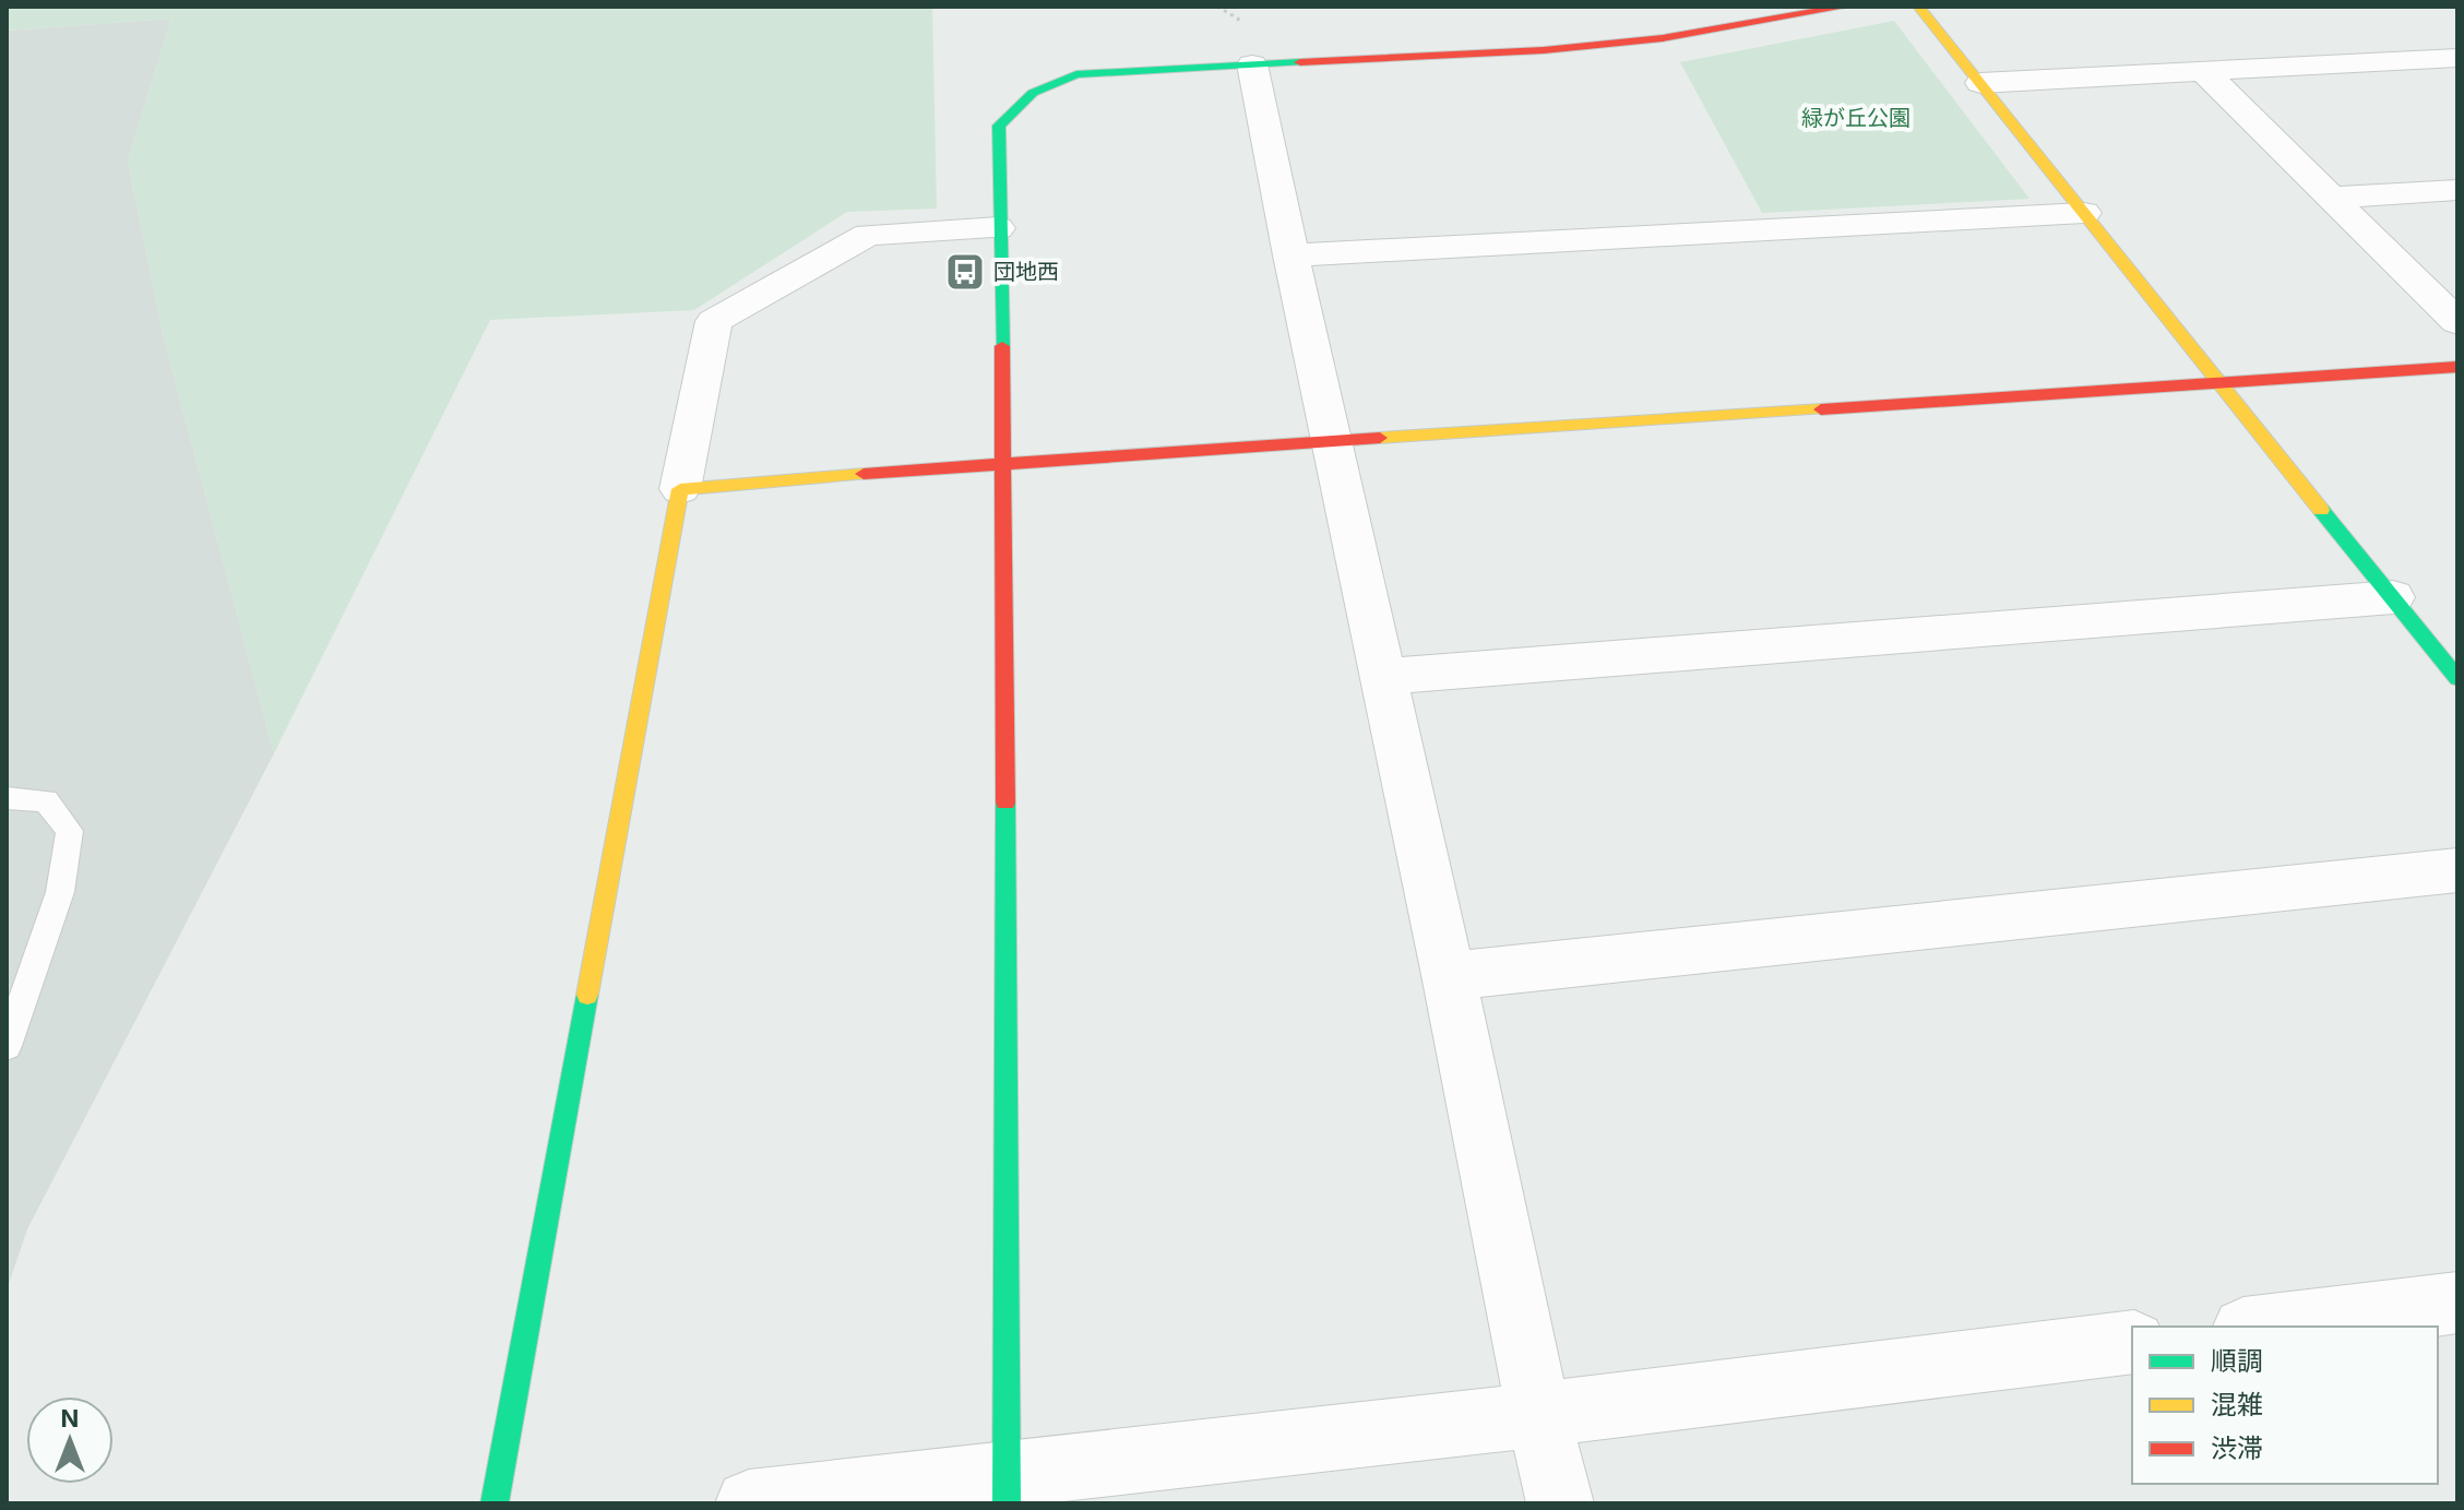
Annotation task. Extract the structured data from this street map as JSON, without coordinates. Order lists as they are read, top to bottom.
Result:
{
  "parks": ["緑が丘公園"],
  "places": {
    "bus stop": ["団地西"]
  },
  "legend": ["順調", "混雑", "渋滞"],
  "north": "top"
}
